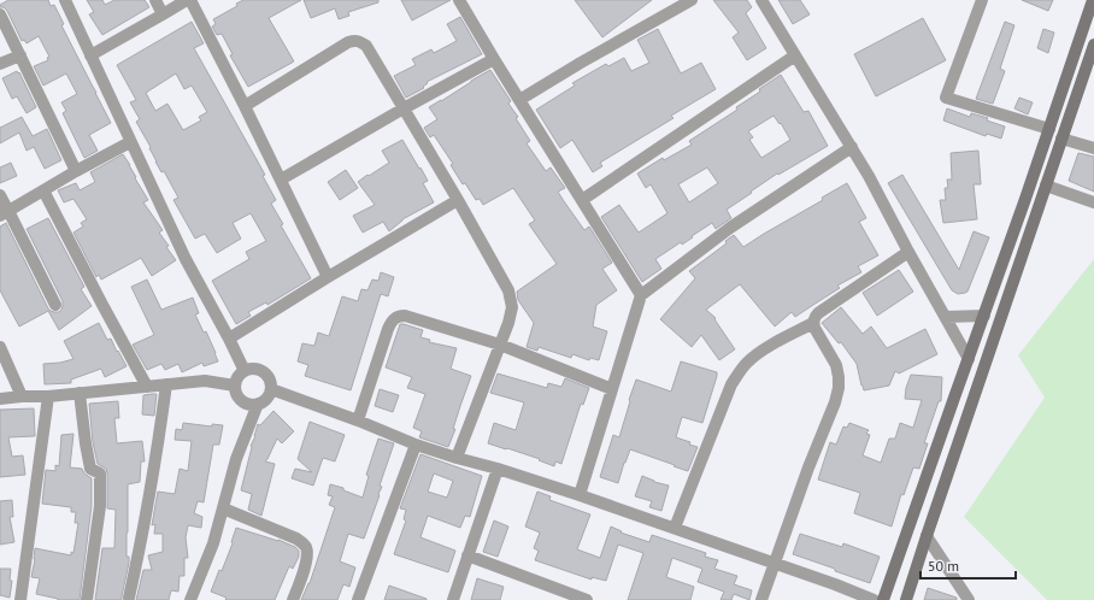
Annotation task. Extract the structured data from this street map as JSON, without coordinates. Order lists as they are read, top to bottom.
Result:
{
  "scale_bar": "50 m"
}
